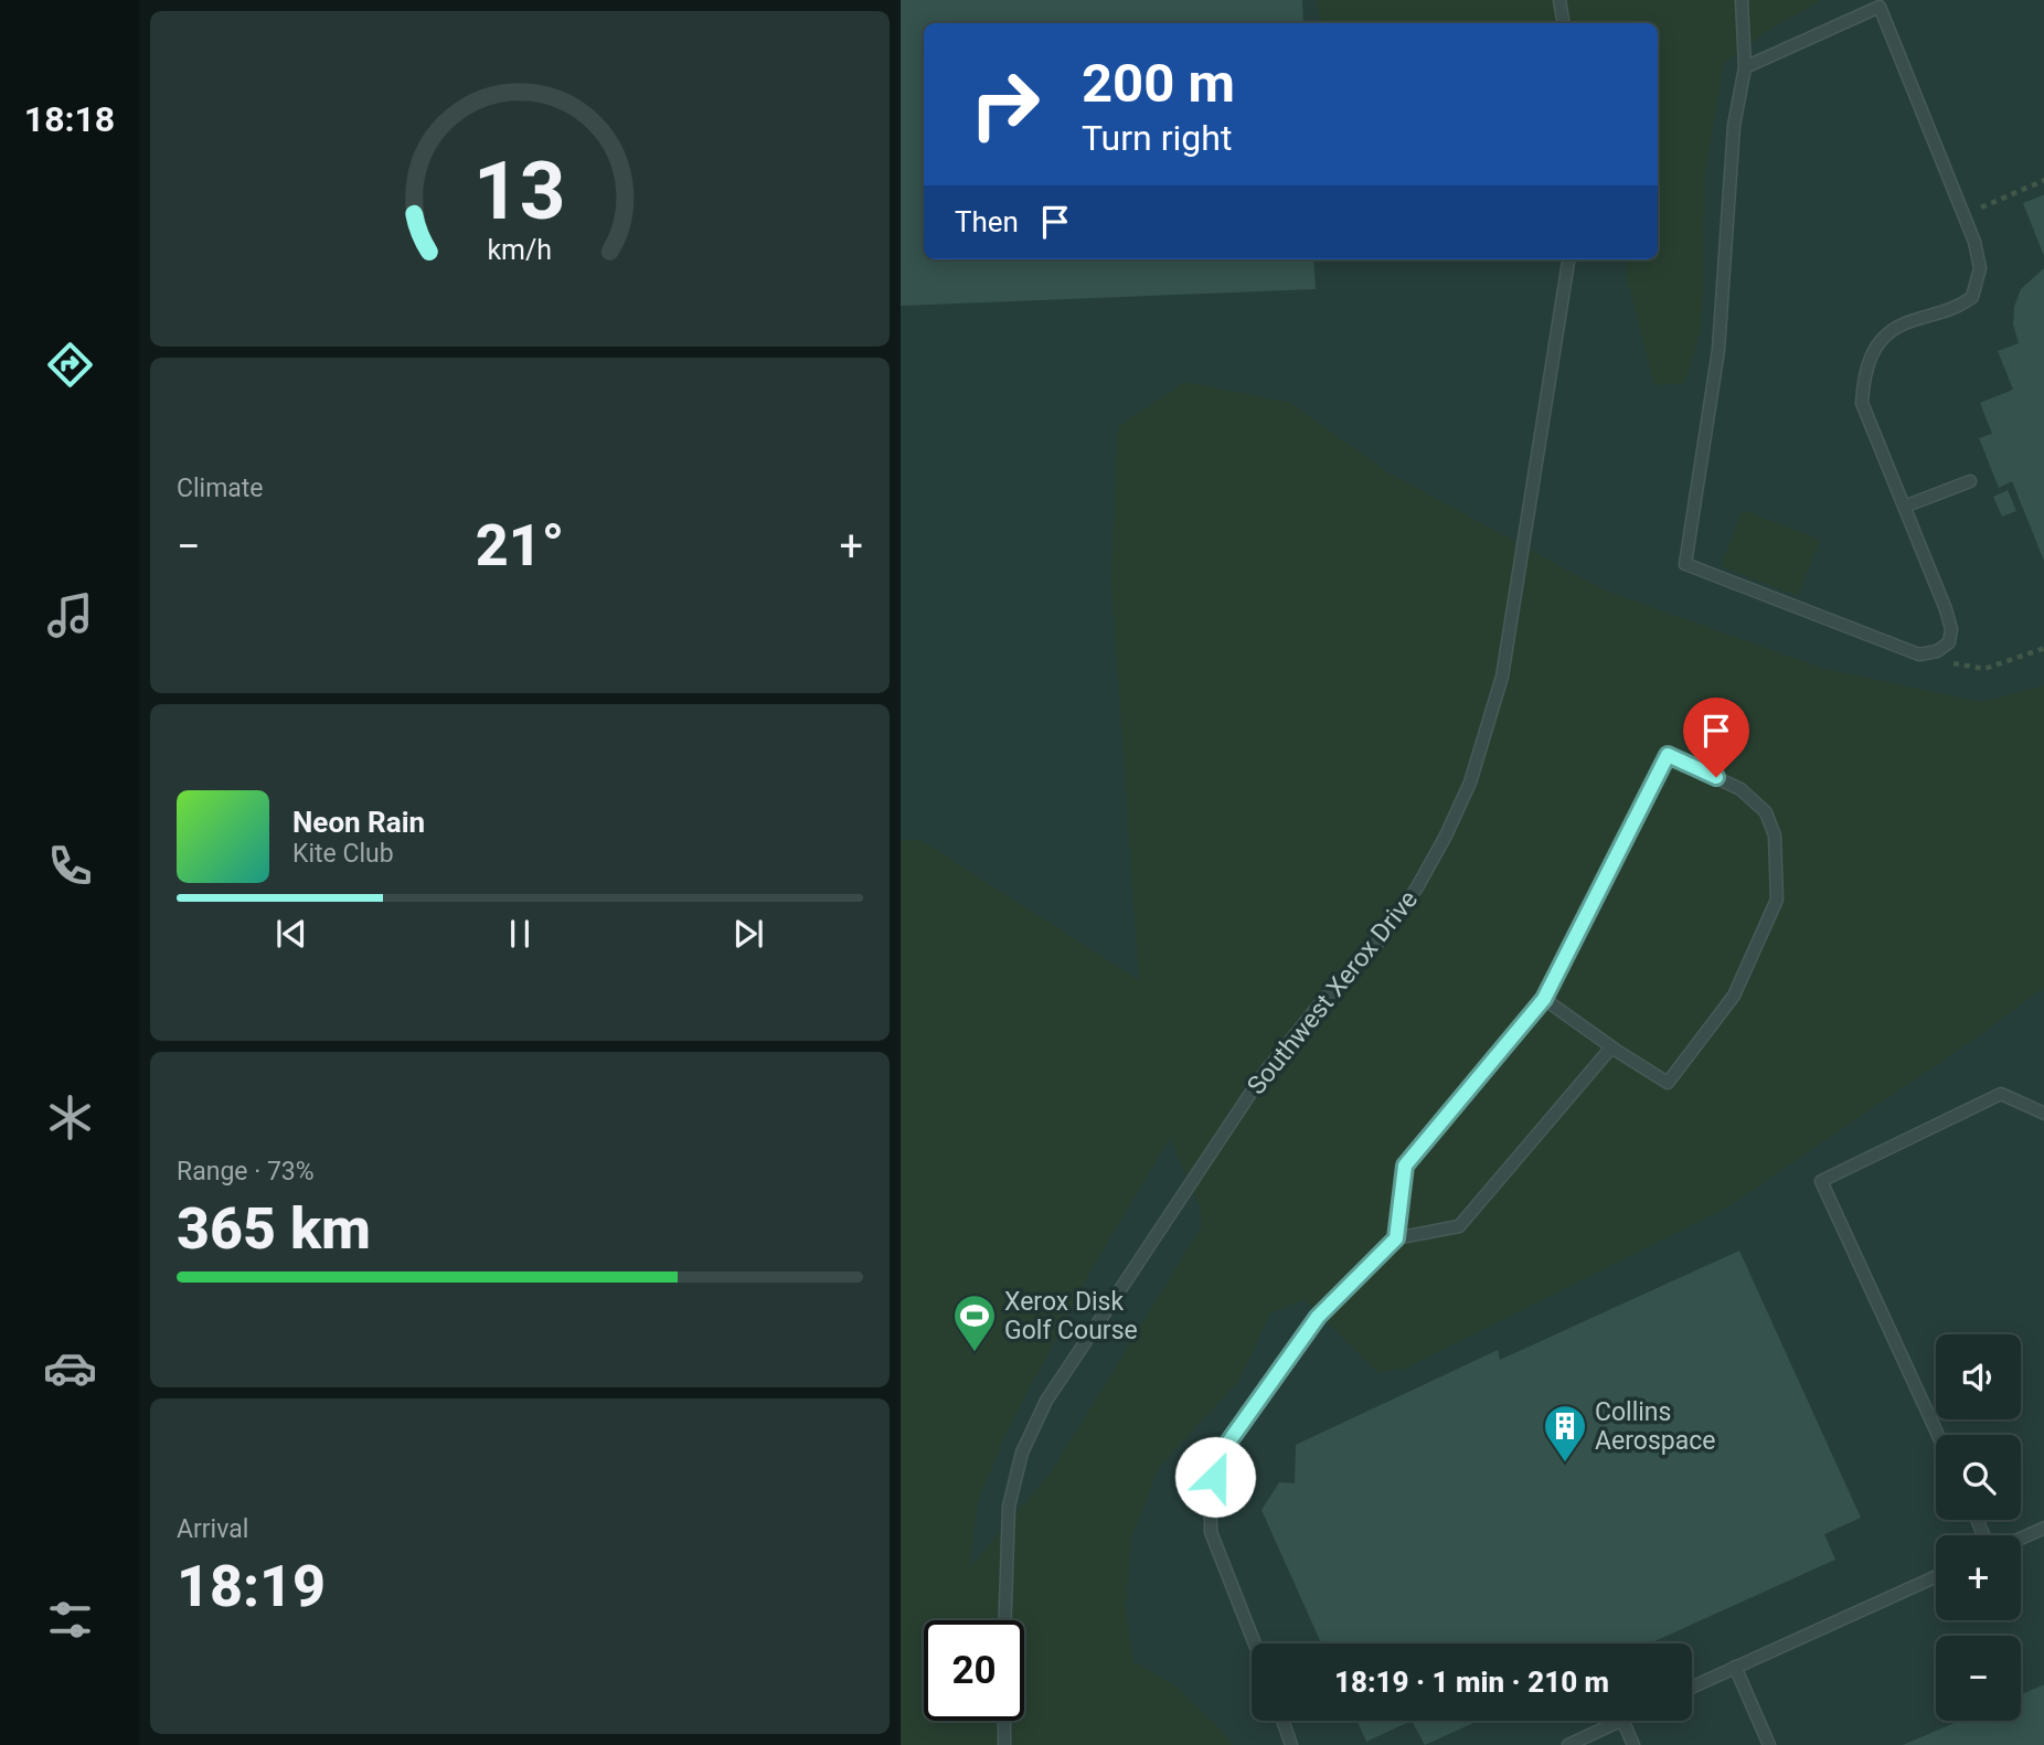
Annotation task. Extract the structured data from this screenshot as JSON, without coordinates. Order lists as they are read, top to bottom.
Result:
{
  "streets": {
    "lane": ["Southwest Xerox Drive"]
  },
  "places": {
    "sports": ["Xerox Disk Golf Course"],
    "building": ["Collins Aerospace"]
  },
  "page": {
    "tabs": "18:18",
    "turn": ["200 m", "Turn right"],
    "then": "Then",
    "tile": [
      "Climate",
      ["Range · 73%", "365 km"],
      ["Arrival", "18:19"]
    ],
    "heat": ["−", "21°", "+"],
    "song": ["Neon Rain", "Kite Club"],
    "map_buttons": ["+", "−"],
    "limit": "20",
    "trip": "18:19 · 1 min · 210 m",
    "gauge": ["13", "km/h"]
  }
}
